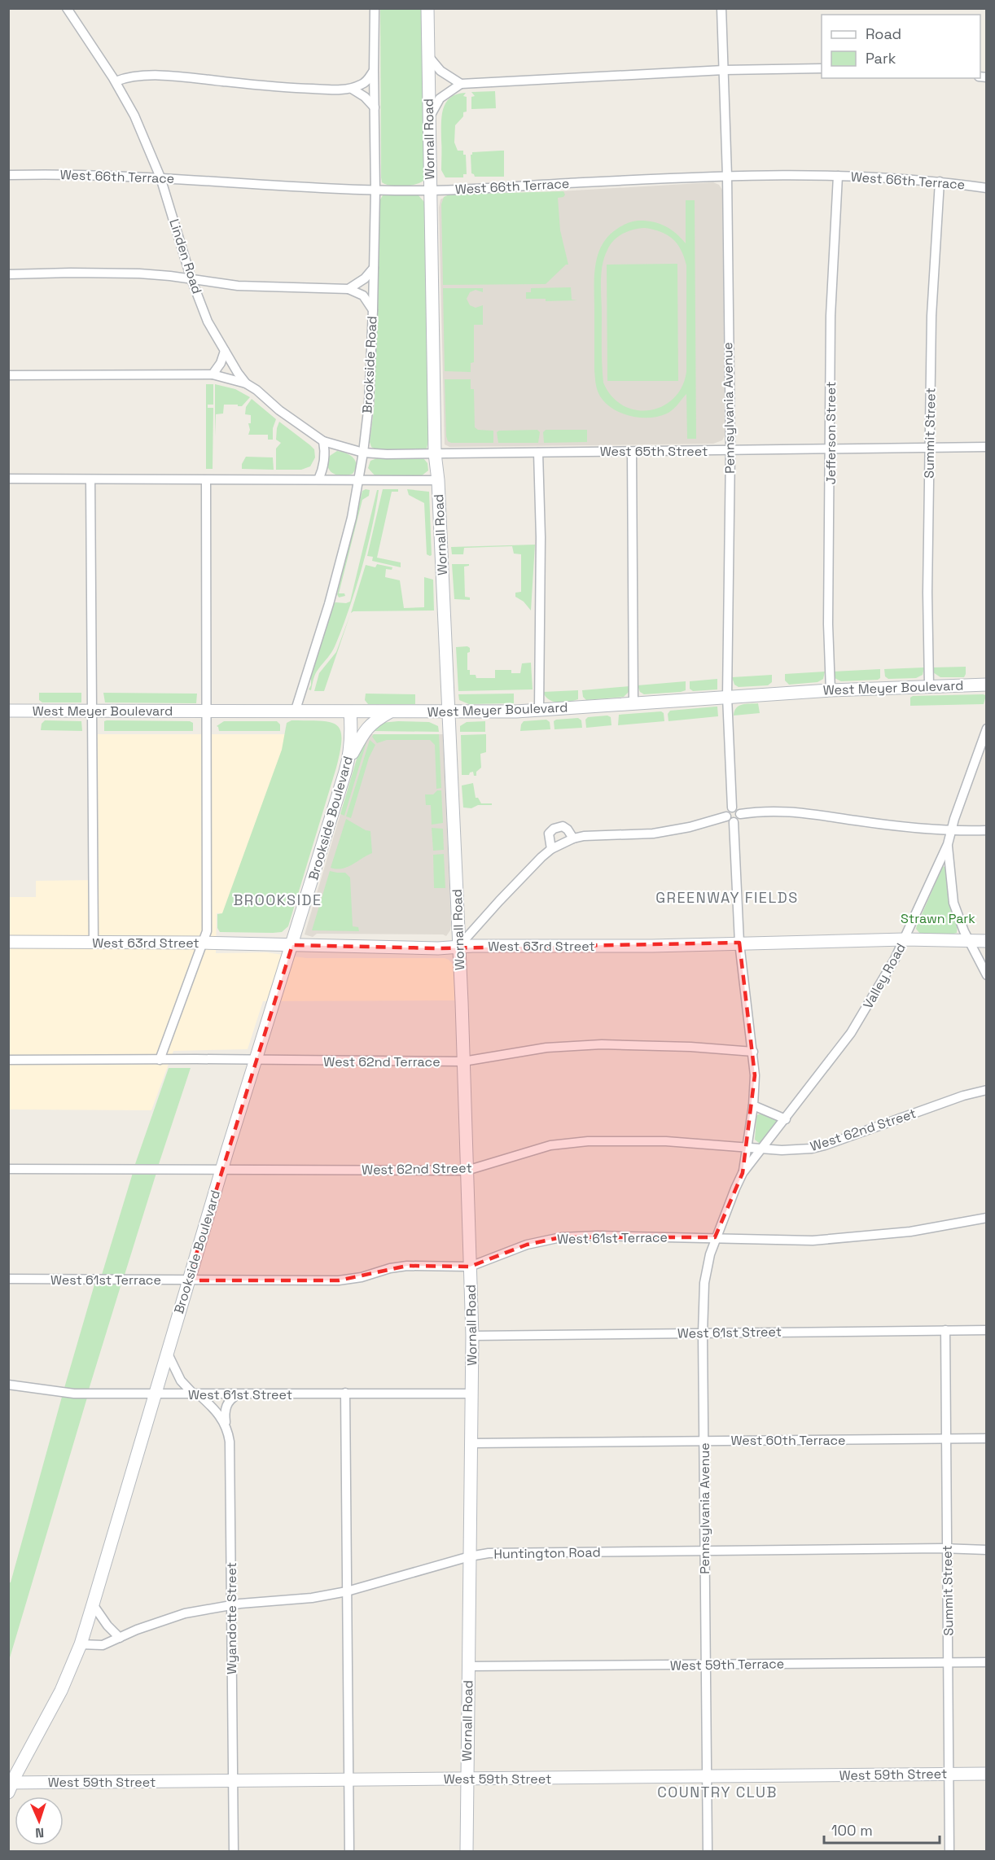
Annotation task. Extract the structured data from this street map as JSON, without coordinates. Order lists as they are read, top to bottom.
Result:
{
  "streets": {
    "main road": [
      "Wornall Road",
      "West Meyer Boulevard",
      "Brookside Boulevard",
      "West 63rd Street",
      "West 59th Street"
    ],
    "street": [
      "West 66th Terrace",
      "Linden Road",
      "Brookside Road",
      "Pennsylvania Avenue",
      "Jefferson Street",
      "Summit Street",
      "West 65th Street",
      "Valley Road",
      "West 62nd Terrace",
      "West 62nd Street",
      "West 61st Terrace",
      "West 61st Street",
      "West 60th Terrace",
      "Huntington Road",
      "Wyandotte Street",
      "West 59th Terrace"
    ]
  },
  "crossings": [
    ["Wornall Road", "West 66th Terrace"],
    ["Wornall Road", "West 65th Street"],
    ["Wornall Road", "West Meyer Boulevard"],
    ["Wornall Road", "West 63rd Street"],
    ["Wornall Road", "West 62nd Terrace"],
    ["Wornall Road", "West 62nd Street"],
    ["Wornall Road", "West 61st Terrace"],
    ["Wornall Road", "West 61st Street"],
    ["Wornall Road", "West 60th Terrace"],
    ["Wornall Road", "Huntington Road"],
    ["Wornall Road", "West 59th Terrace"],
    ["Wornall Road", "West 59th Street"],
    ["West 66th Terrace", "Linden Road"],
    ["West 66th Terrace", "Brookside Road"],
    ["West 66th Terrace", "Pennsylvania Avenue"],
    ["West 66th Terrace", "Jefferson Street"],
    ["West 66th Terrace", "Summit Street"],
    ["Linden Road", "West 65th Street"],
    ["Brookside Road", "West 65th Street"],
    ["Brookside Road", "West Meyer Boulevard"],
    ["Pennsylvania Avenue", "West 65th Street"],
    ["Pennsylvania Avenue", "West Meyer Boulevard"],
    ["Pennsylvania Avenue", "West 63rd Street"],
    ["Pennsylvania Avenue", "Valley Road"],
    ["Pennsylvania Avenue", "West 62nd Terrace"],
    ["Pennsylvania Avenue", "West 62nd Street"],
    ["Pennsylvania Avenue", "West 61st Terrace"],
    ["Pennsylvania Avenue", "West 61st Street"],
    ["Pennsylvania Avenue", "West 60th Terrace"],
    ["Pennsylvania Avenue", "Huntington Road"],
    ["Pennsylvania Avenue", "West 59th Terrace"],
    ["Pennsylvania Avenue", "West 59th Street"],
    ["Jefferson Street", "West 65th Street"],
    ["Jefferson Street", "West Meyer Boulevard"],
    ["Summit Street", "West 65th Street"],
    ["Summit Street", "West Meyer Boulevard"],
    ["Summit Street", "West 61st Street"],
    ["Summit Street", "West 60th Terrace"],
    ["Summit Street", "Huntington Road"],
    ["Summit Street", "West 59th Terrace"],
    ["Summit Street", "West 59th Street"],
    ["West Meyer Boulevard", "Brookside Boulevard"],
    ["Brookside Boulevard", "West 63rd Street"],
    ["Brookside Boulevard", "West 62nd Terrace"],
    ["Brookside Boulevard", "West 62nd Street"],
    ["Brookside Boulevard", "West 61st Terrace"],
    ["Brookside Boulevard", "West 61st Street"],
    ["Brookside Boulevard", "Huntington Road"],
    ["Brookside Boulevard", "Wyandotte Street"],
    ["Brookside Boulevard", "West 59th Street"],
    ["West 63rd Street", "Valley Road"],
    ["Valley Road", "West 62nd Street"],
    ["West 61st Street", "Wyandotte Street"],
    ["Huntington Road", "Wyandotte Street"],
    ["Wyandotte Street", "West 59th Street"]
  ],
  "districts": ["GREENWAY FIELDS", "BROOKSIDE", "COUNTRY CLUB"],
  "parks": ["Strawn Park"],
  "legend": ["Road", "Park"],
  "scale_bar": "100 m",
  "north": "bottom"
}
